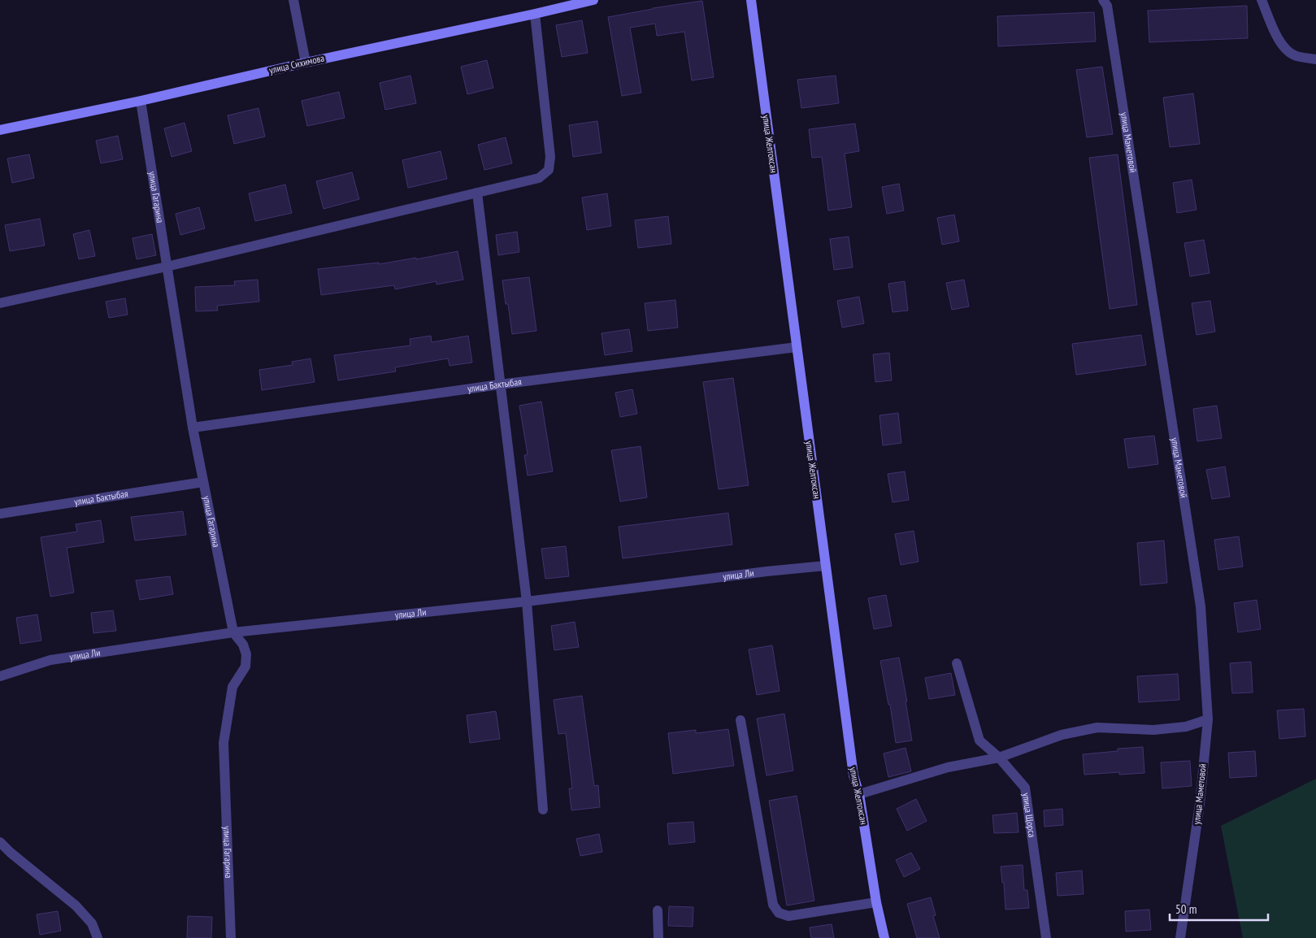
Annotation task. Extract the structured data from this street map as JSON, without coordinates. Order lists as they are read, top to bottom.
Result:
{
  "streets": {
    "street": [
      "улица Сихимова",
      "улица Маметовой",
      "улица Желтоксан",
      "улица Гагарина",
      "улица Бактыбая",
      "улица Ли",
      "улица Щорса"
    ]
  },
  "crossings": [
    ["улица Сихимова", "улица Гагарина"],
    ["улица Желтоксан", "улица Бактыбая"],
    ["улица Желтоксан", "улица Ли"],
    ["улица Гагарина", "улица Бактыбая"],
    ["улица Гагарина", "улица Ли"]
  ],
  "scale_bar": "50 m"
}
